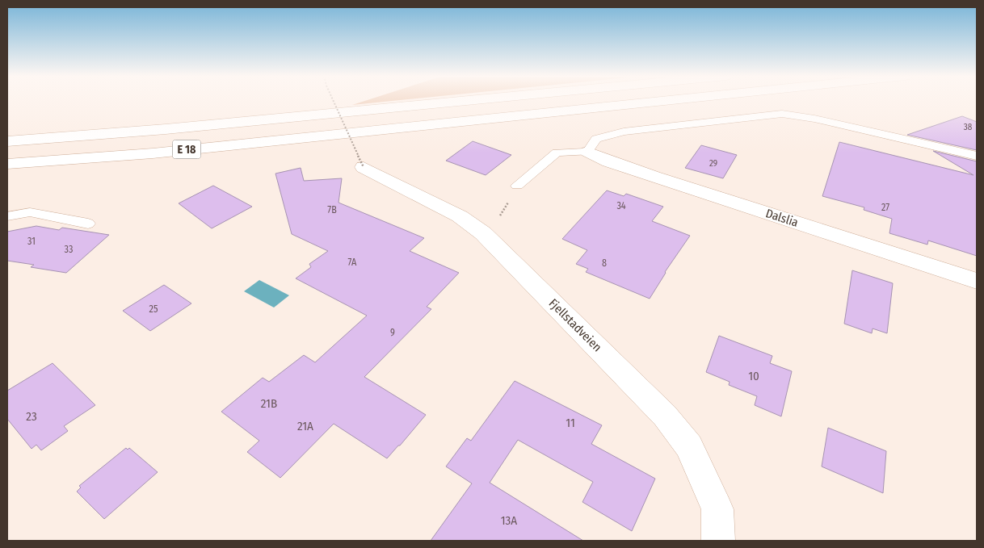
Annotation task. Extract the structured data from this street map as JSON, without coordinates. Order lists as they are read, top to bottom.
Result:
{
  "streets": {
    "main road": ["E 18", "Dalslia", "Fjellstadveien"]
  },
  "house_numbers": [
    "38",
    "29",
    "34",
    "27",
    "7B",
    "31",
    "33",
    "7A",
    "8",
    "25",
    "9",
    "10",
    "21B",
    "23",
    "11",
    "21A",
    "13A"
  ]
}
